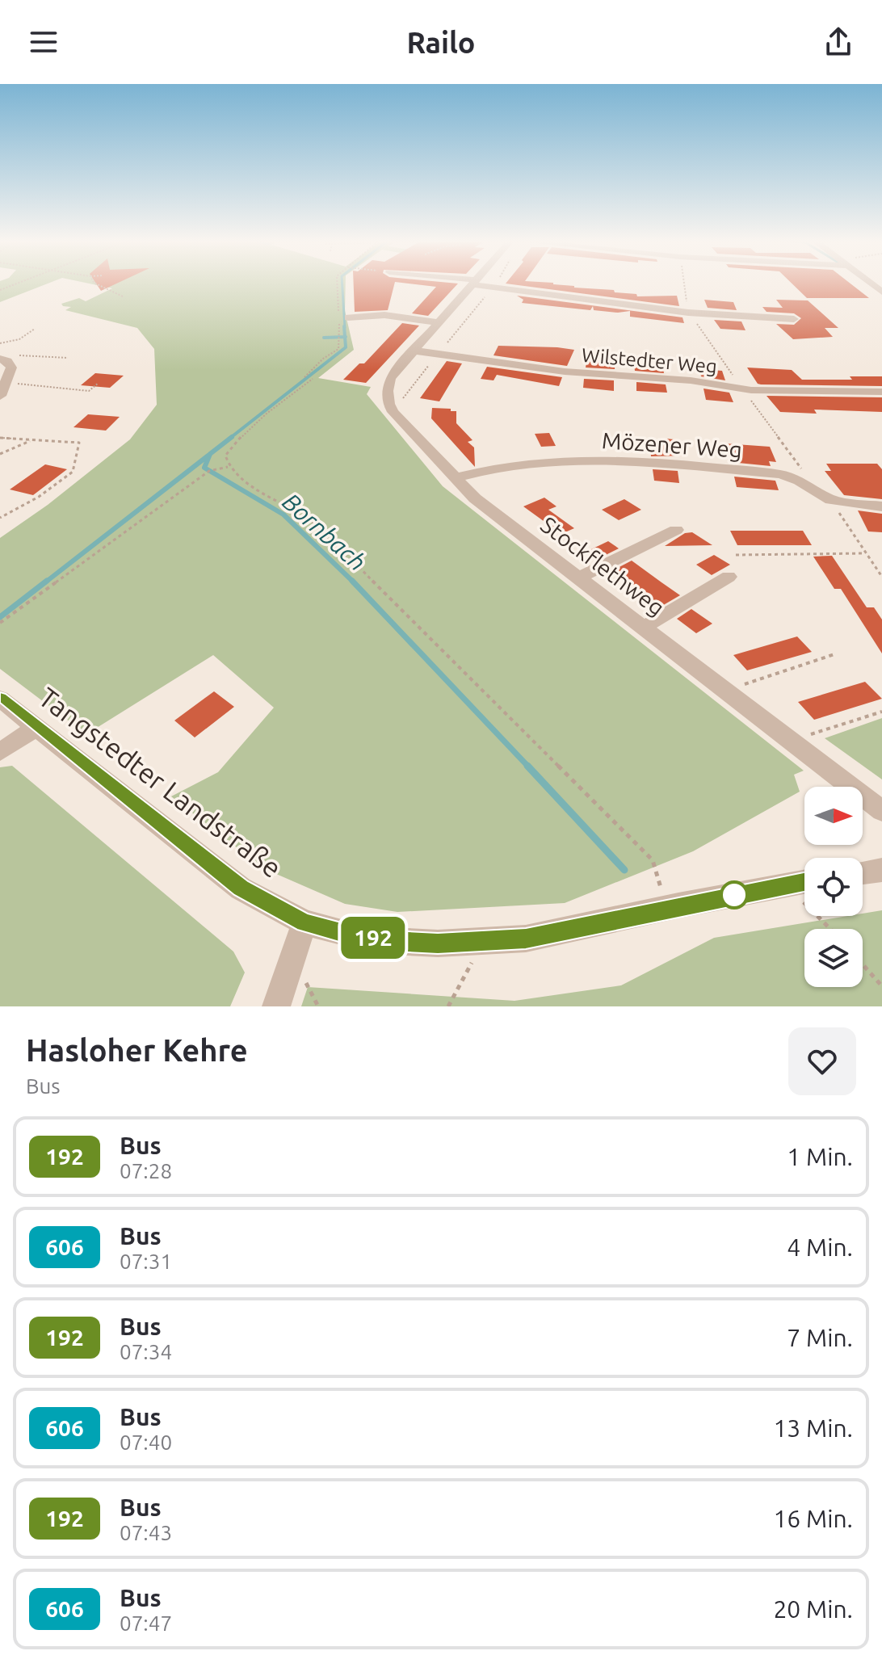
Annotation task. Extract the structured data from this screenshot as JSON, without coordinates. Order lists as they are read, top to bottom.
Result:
{
  "streets": {
    "street": [
      "Wilstedter Weg",
      "Mözener Weg",
      "Stockflethweg",
      "Tangstedter Landstraße"
    ]
  },
  "crossings": [
    ["Mözener Weg", "Stockflethweg"]
  ],
  "water": ["Bornbach"],
  "lines": ["bus line 192"],
  "north": "right",
  "page": {
    "header": "Railo",
    "on_map": "192",
    "heading": ["Hasloher Kehre", "Bus"],
    "list": [
      {
        "mark": "192",
        "name": "Bus",
        "note": "07:28",
        "value": "1 Min."
      },
      {
        "mark": "606",
        "name": "Bus",
        "note": "07:31",
        "value": "4 Min."
      },
      {
        "mark": "192",
        "name": "Bus",
        "note": "07:34",
        "value": "7 Min."
      },
      {
        "mark": "606",
        "name": "Bus",
        "note": "07:40",
        "value": "13 Min."
      },
      {
        "mark": "192",
        "name": "Bus",
        "note": "07:43",
        "value": "16 Min."
      },
      {
        "mark": "606",
        "name": "Bus",
        "note": "07:47",
        "value": "20 Min."
      }
    ]
  }
}
